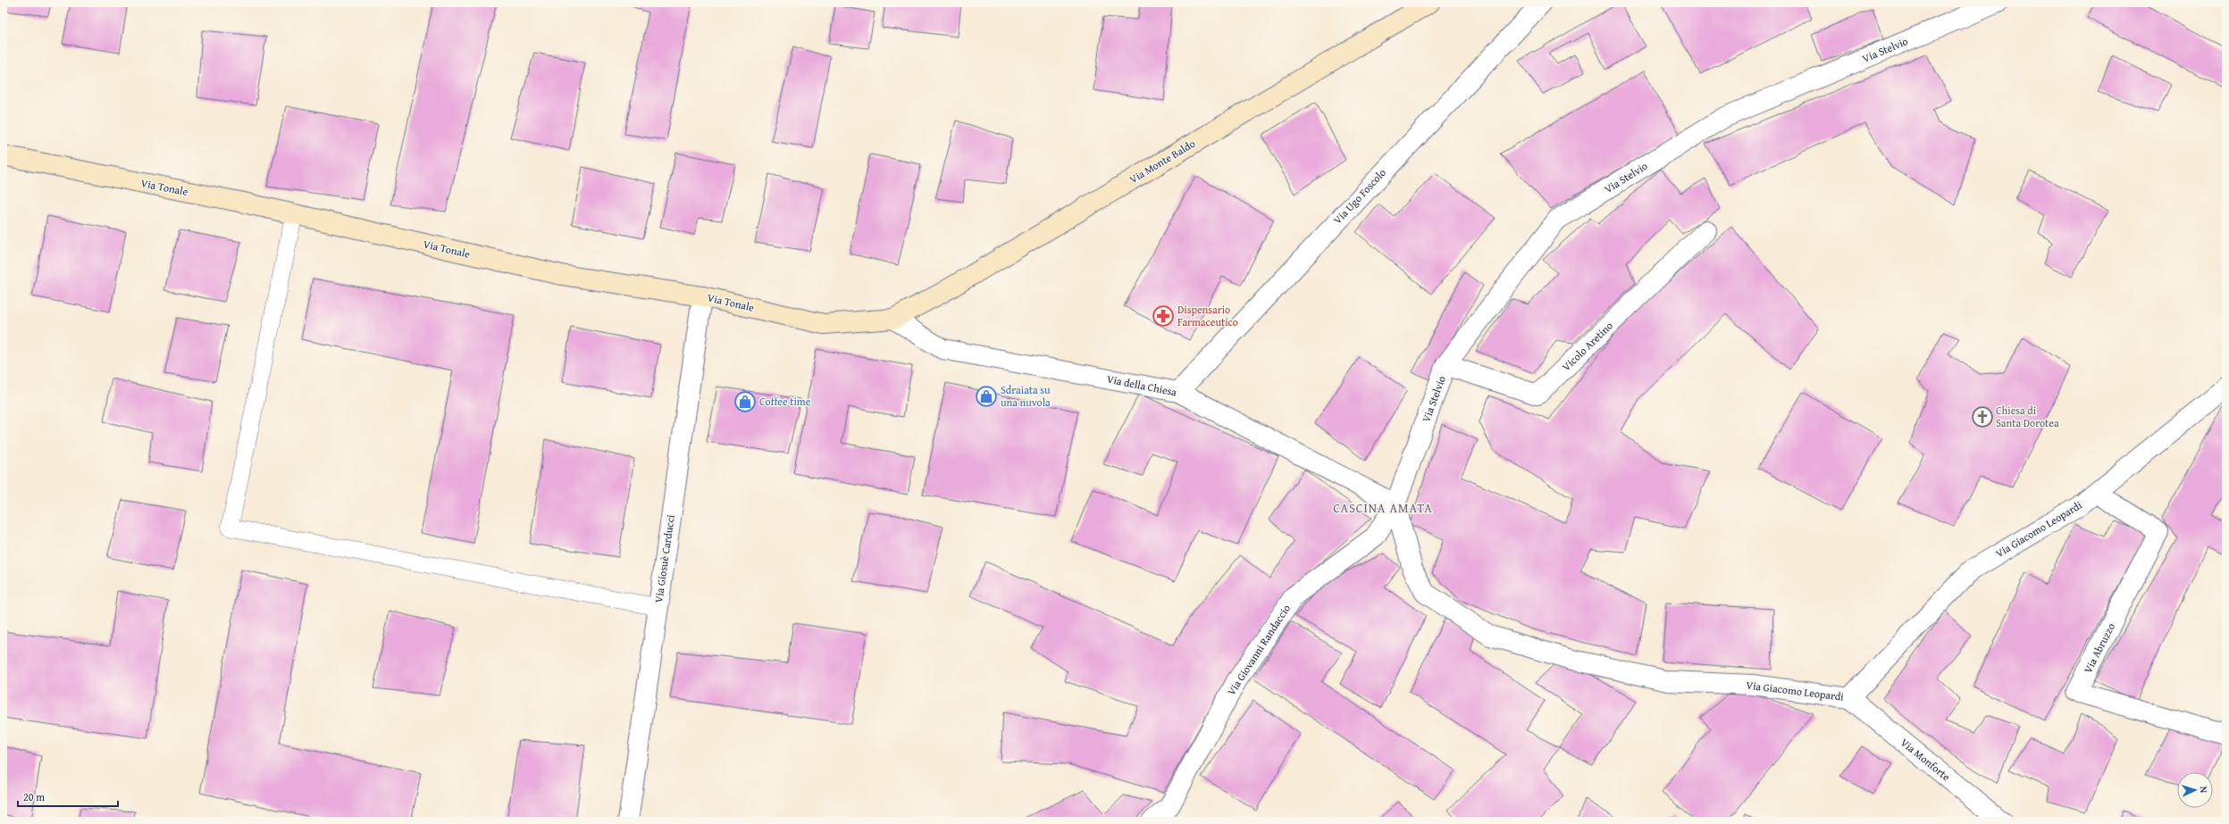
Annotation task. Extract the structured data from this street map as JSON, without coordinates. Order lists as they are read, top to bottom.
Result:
{
  "streets": {
    "street": [
      "Via Stelvio",
      "Via Monte Baldo",
      "Via Tonale",
      "Via Ugo Foscolo",
      "Vicolo Aretino",
      "Via della Chiesa",
      "Via Giacomo Leopardi",
      "Via Giosuè Carducci",
      "Via Abruzzo",
      "Via Giovanni Randaccio",
      "Via Monforte"
    ]
  },
  "crossings": [
    ["Via Stelvio", "Vicolo Aretino"],
    ["Via Stelvio", "Via della Chiesa"],
    ["Via Stelvio", "Via Giacomo Leopardi"],
    ["Via Stelvio", "Via Giovanni Randaccio"],
    ["Via Monte Baldo", "Via Tonale"],
    ["Via Monte Baldo", "Via della Chiesa"],
    ["Via Tonale", "Via della Chiesa"],
    ["Via Tonale", "Via Giosuè Carducci"],
    ["Via Ugo Foscolo", "Via della Chiesa"],
    ["Via della Chiesa", "Via Giacomo Leopardi"],
    ["Via della Chiesa", "Via Giovanni Randaccio"],
    ["Via Giacomo Leopardi", "Via Abruzzo"],
    ["Via Giacomo Leopardi", "Via Giovanni Randaccio"],
    ["Via Giacomo Leopardi", "Via Monforte"]
  ],
  "districts": ["CASCINA AMATA"],
  "places": {
    "pharmacy": ["Dispensario Farmaceutico"],
    "shop": ["Sdraiata su una nuvola", "Coffee time"],
    "church": ["Chiesa di Santa Dorotea"]
  },
  "scale_bar": "20 m",
  "north": "right"
}
